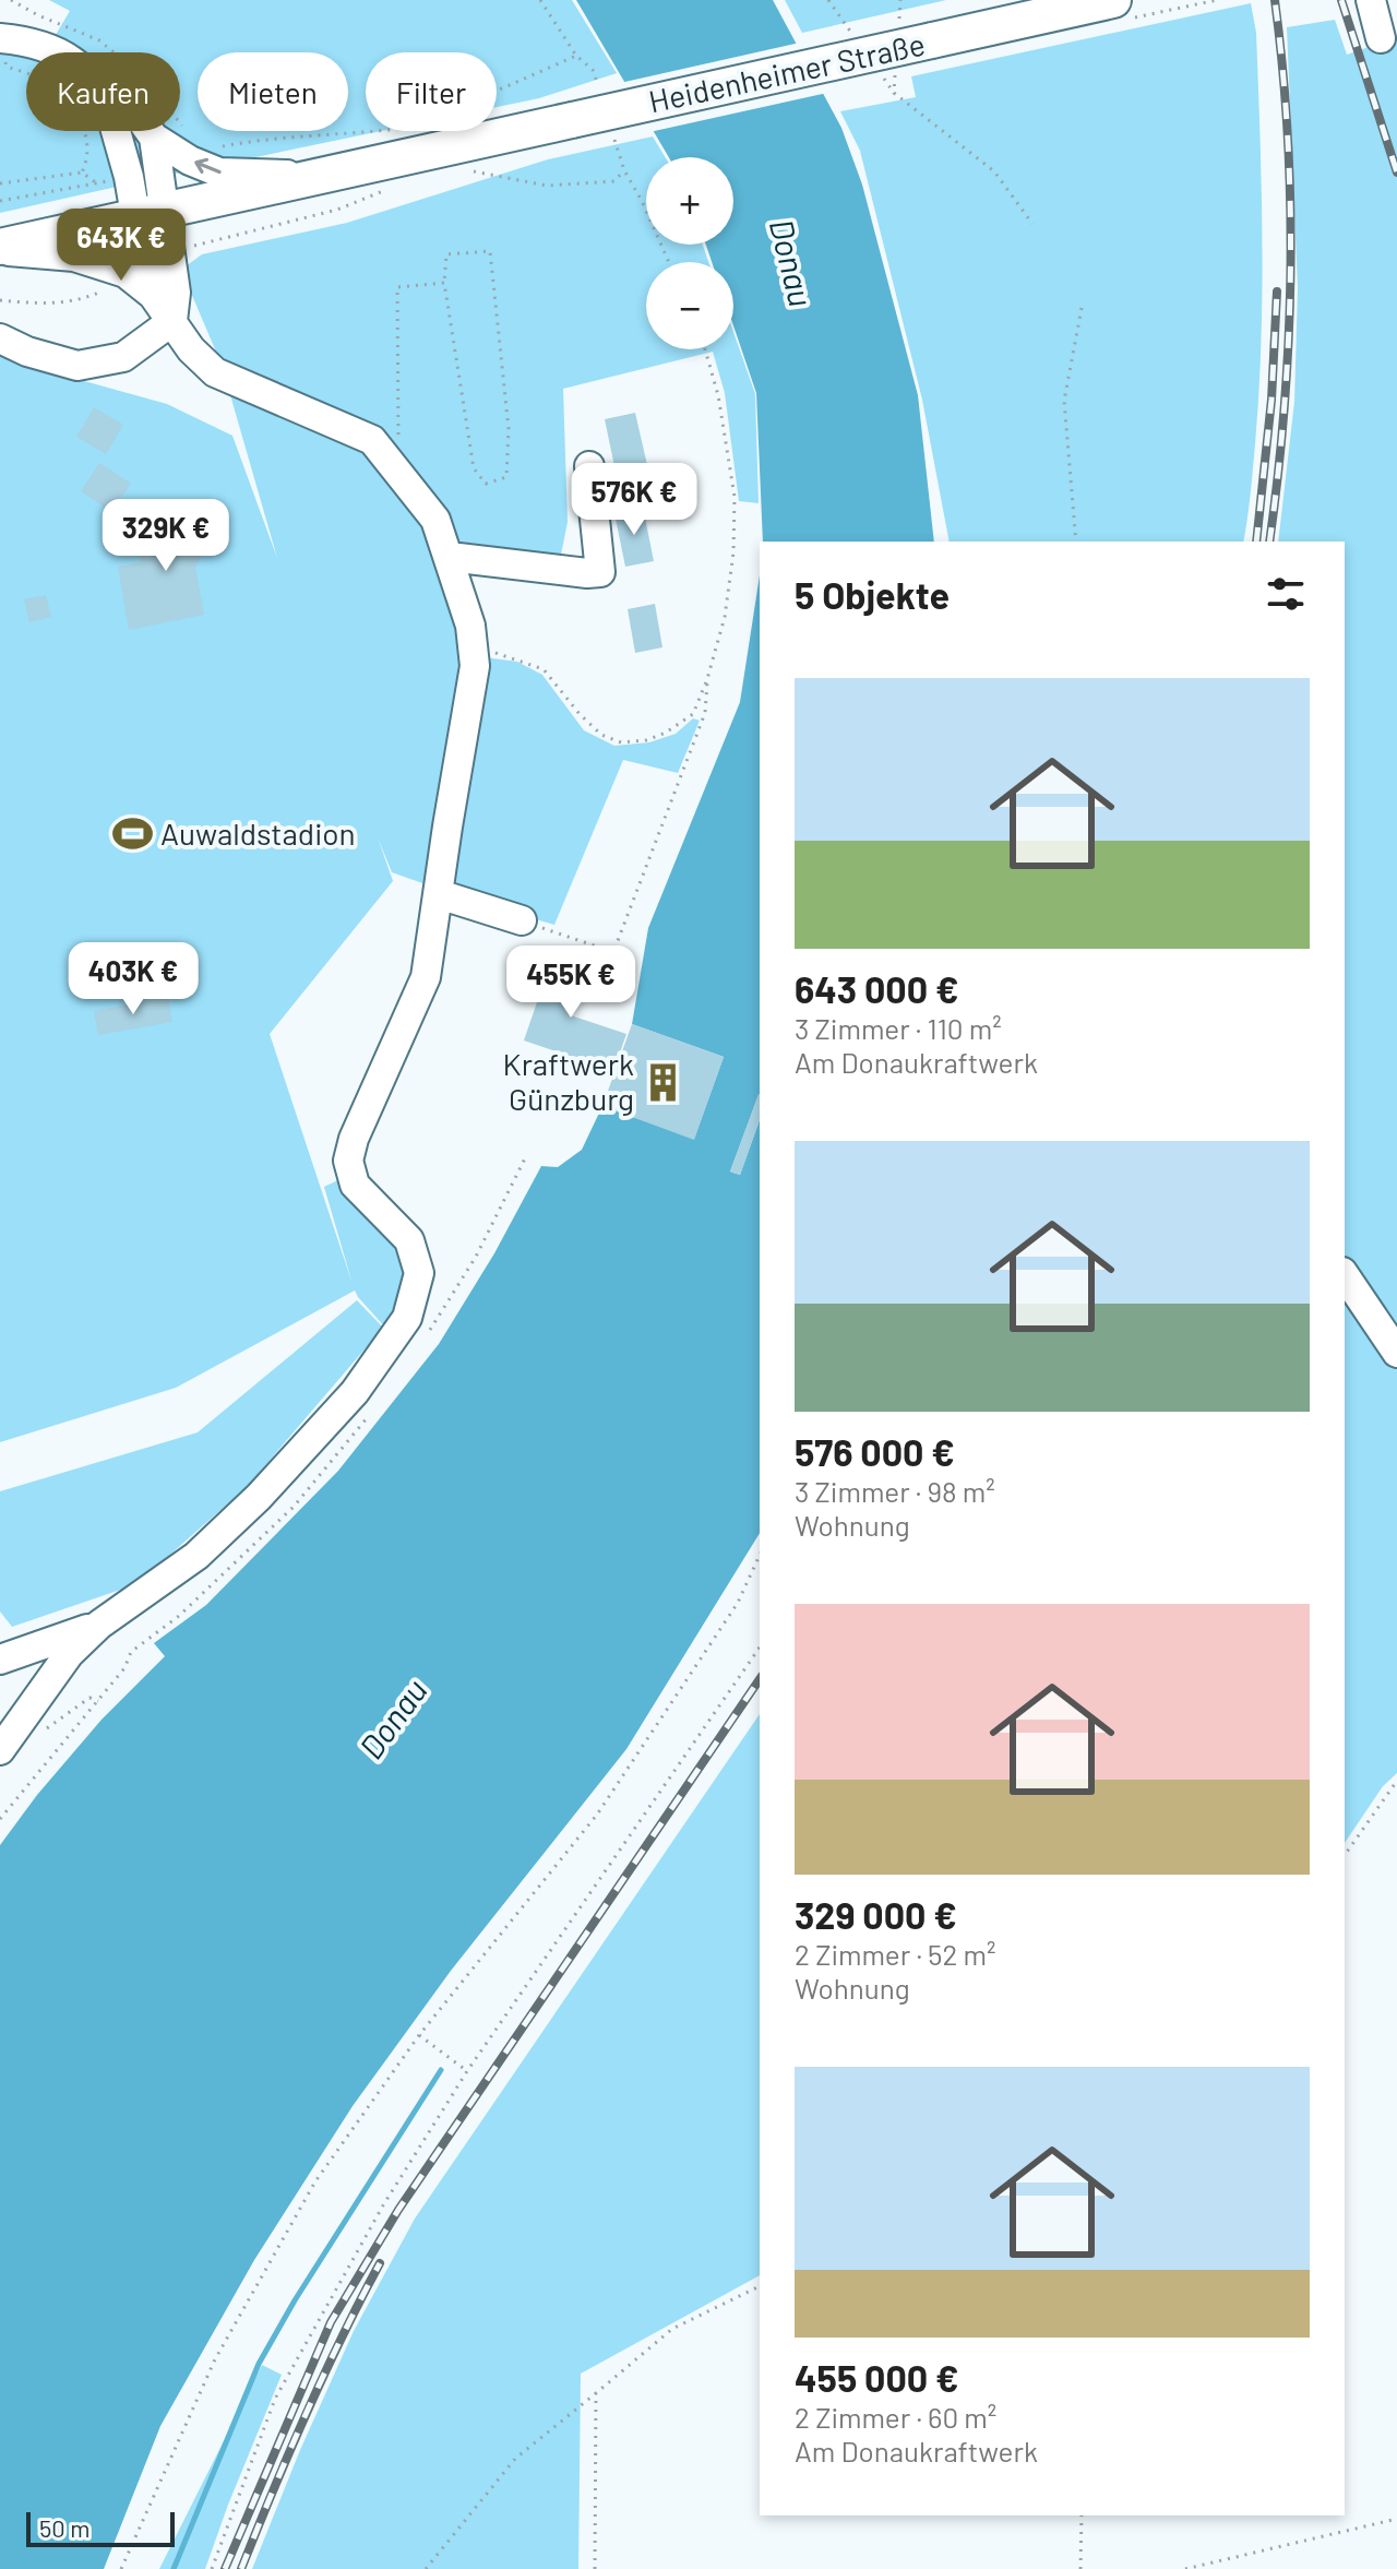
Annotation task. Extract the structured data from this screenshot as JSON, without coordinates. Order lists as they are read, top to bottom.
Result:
{
  "streets": {
    "main road": ["Heidenheimer Straße"]
  },
  "water": ["Donau"],
  "places": {
    "sports": ["Auwaldstadion"],
    "building": ["Kraftwerk Günzburg"]
  },
  "scale_bar": "50 m",
  "page": {
    "chip": ["Kaufen", "Mieten", "Filter"],
    "map_buttons": ["+", "−"],
    "price": [
      "643K €",
      "576K €",
      "329K €",
      "403K €",
      "455K €"
    ],
    "heading": "5 Objekte",
    "list": [
      {
        "name": "643 000 €",
        "note": "3 Zimmer · 110 m² · Am Donaukraftwerk"
      },
      {
        "name": "576 000 €",
        "note": "3 Zimmer · 98 m² · Wohnung"
      },
      {
        "name": "329 000 €",
        "note": "2 Zimmer · 52 m² · Wohnung"
      },
      {
        "name": "455 000 €",
        "note": "2 Zimmer · 60 m² · Am Donaukraftwerk"
      }
    ],
    "scale": "50 m"
  }
}
